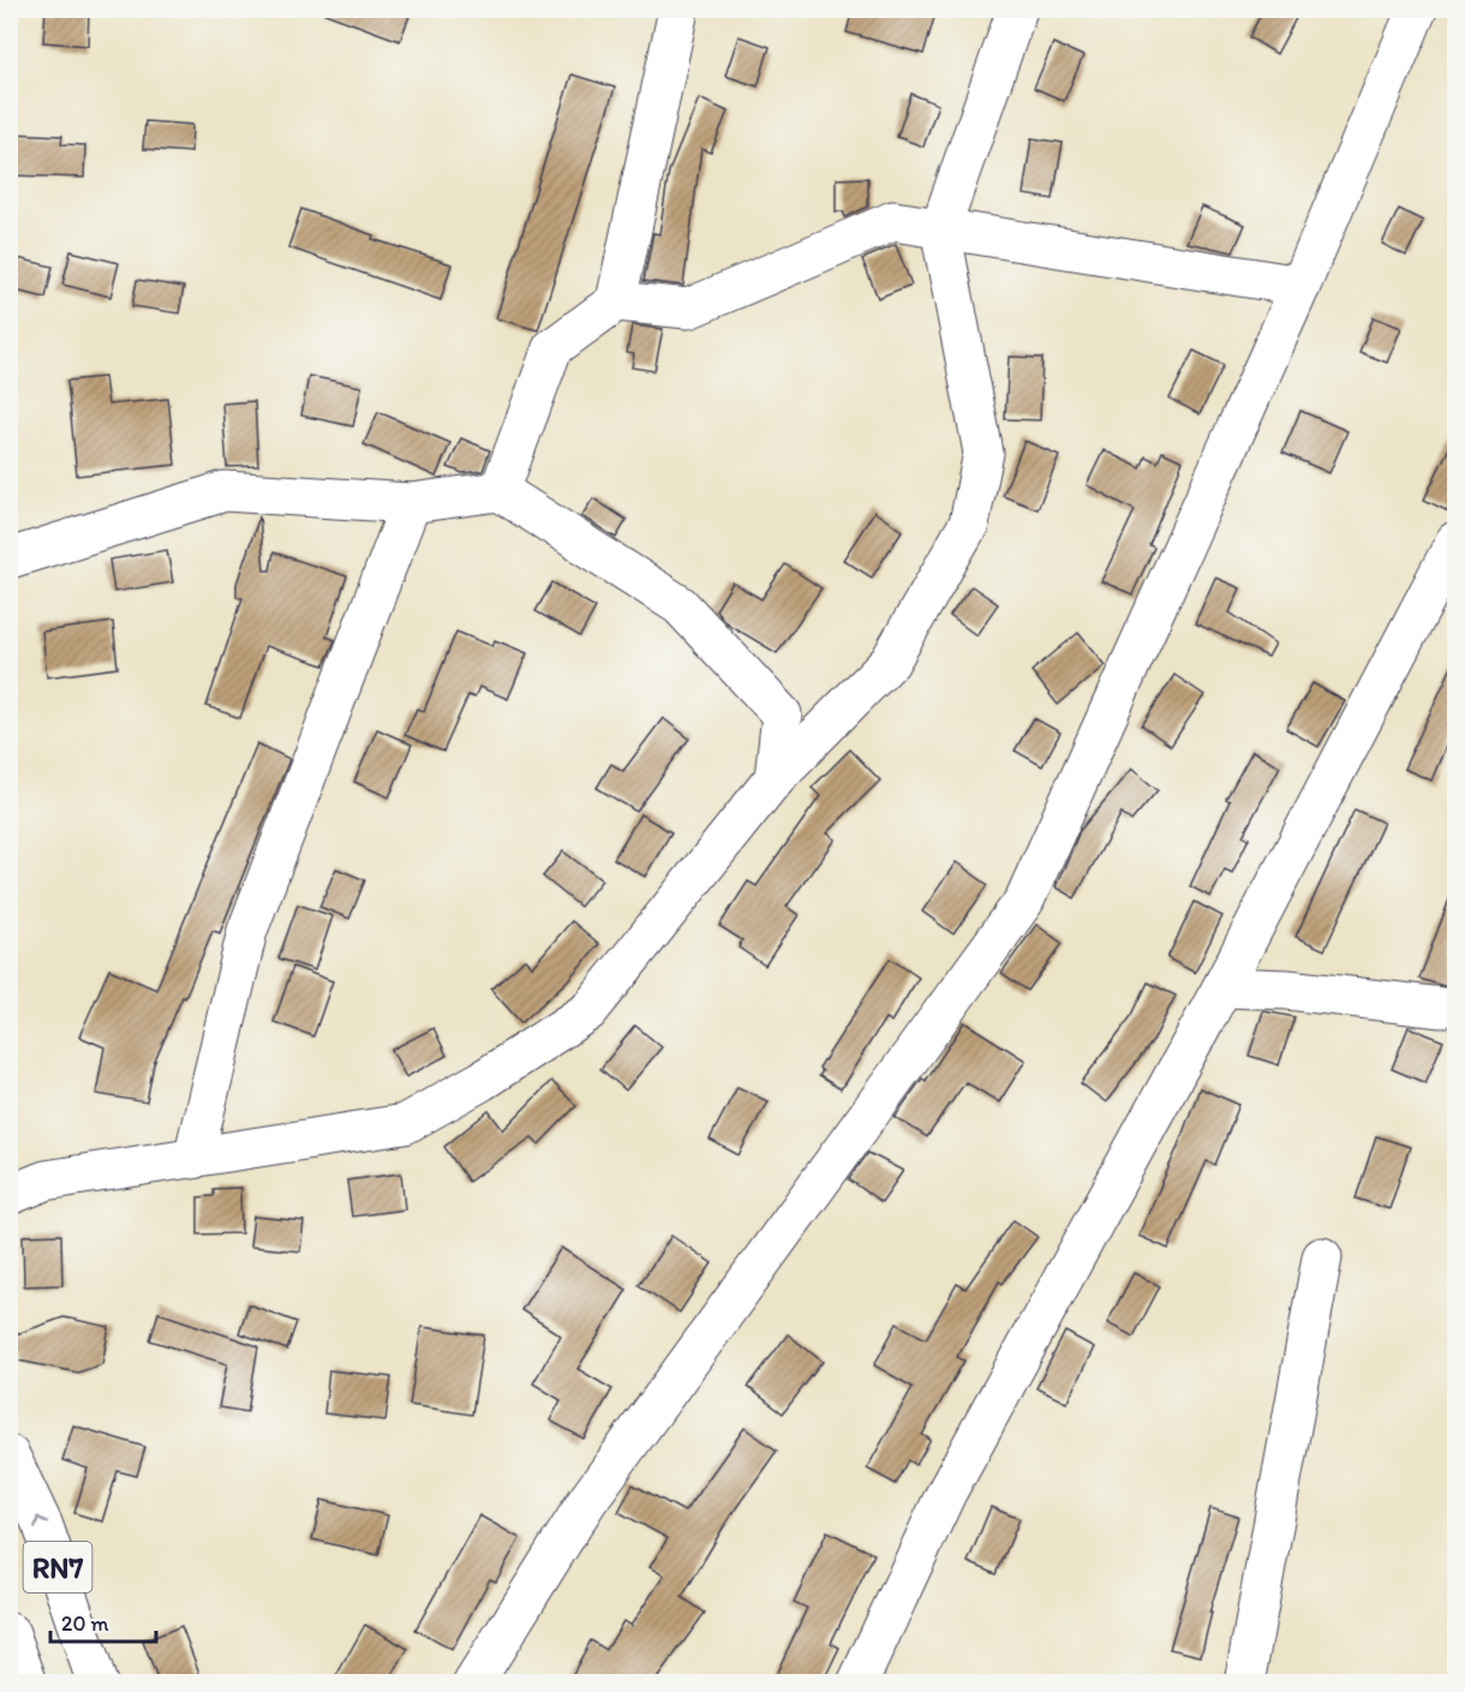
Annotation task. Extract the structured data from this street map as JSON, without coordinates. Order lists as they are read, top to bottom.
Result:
{
  "streets": {
    "street": ["RN7"]
  },
  "scale_bar": "20 m"
}
